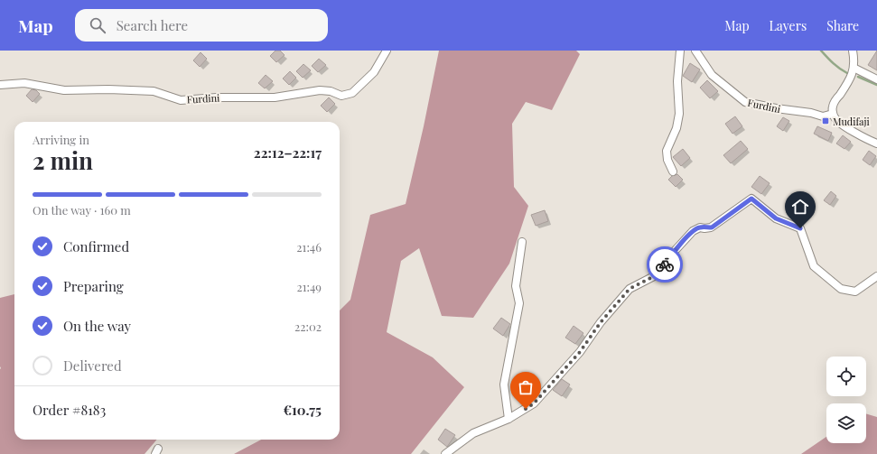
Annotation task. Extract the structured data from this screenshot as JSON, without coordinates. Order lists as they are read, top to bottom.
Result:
{
  "streets": {
    "street": ["Furdini"]
  },
  "places": {
    "transit": ["Mudifaji"]
  },
  "page": {
    "header": "Map",
    "search": "Search here",
    "nav": ["Map", "Layers", "Share"],
    "heading": ["2 min", "Arriving in", "22:12–22:17"],
    "panel": ["Order #8183", "€10.75"],
    "bar": "On the way · 160 m",
    "list": [
      ["Confirmed", "21:46"],
      ["Preparing", "21:49"],
      ["On the way", "22:02"],
      "Delivered"
    ]
  }
}
